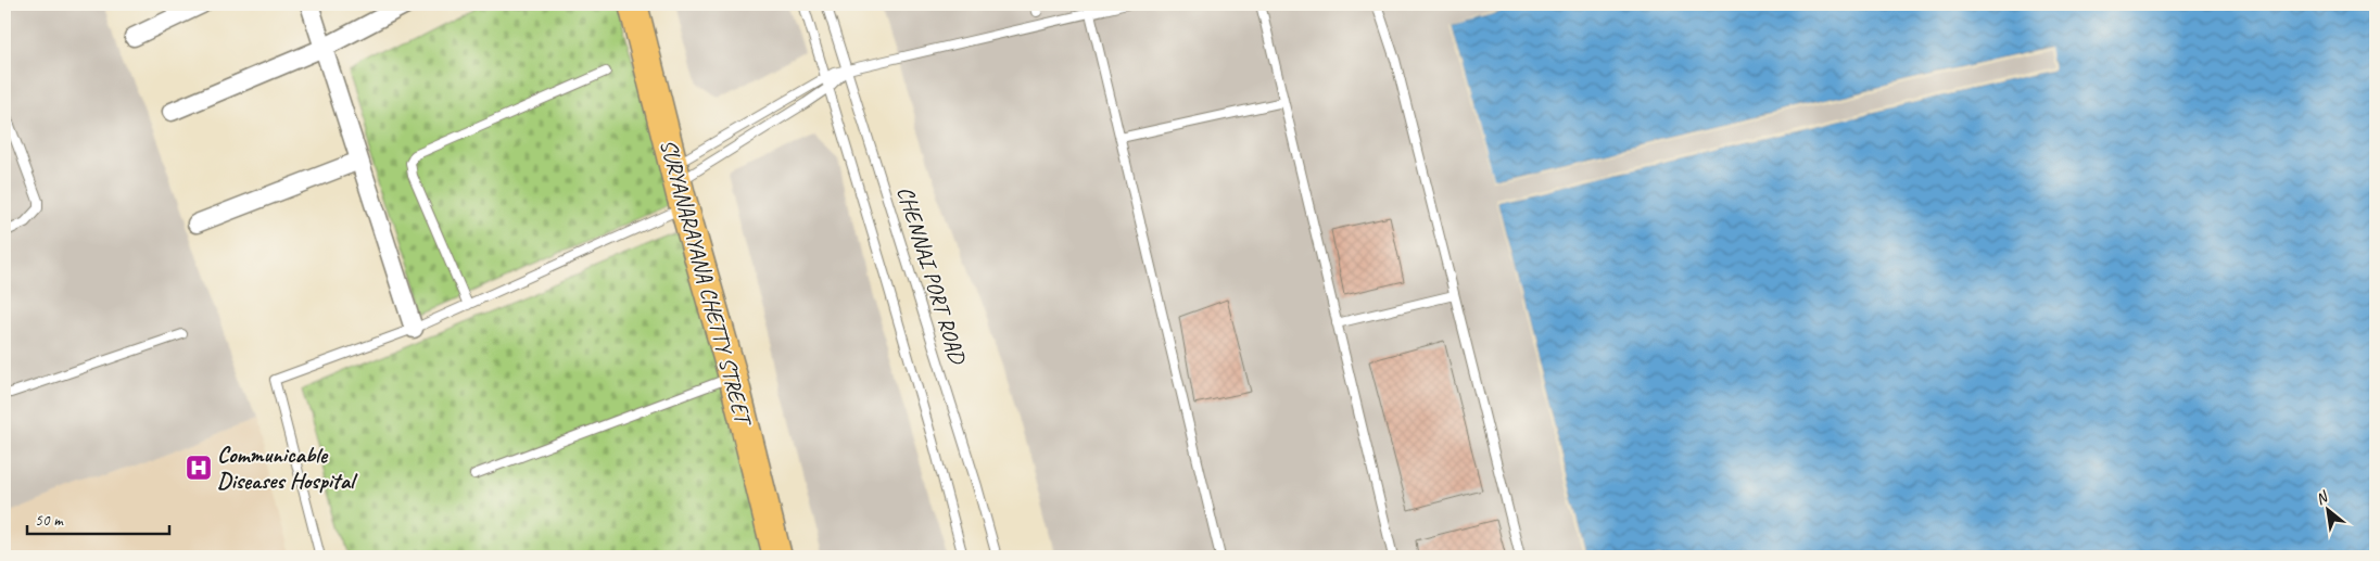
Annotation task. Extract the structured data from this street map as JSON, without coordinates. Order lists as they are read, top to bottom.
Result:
{
  "streets": {
    "main road": ["SURYANARAYANA CHETTY STREET"],
    "lane": ["CHENNAI PORT ROAD"]
  },
  "places": {
    "hospital": ["Communicable Diseases Hospital"]
  },
  "scale_bar": "50 m",
  "north": "top left"
}
